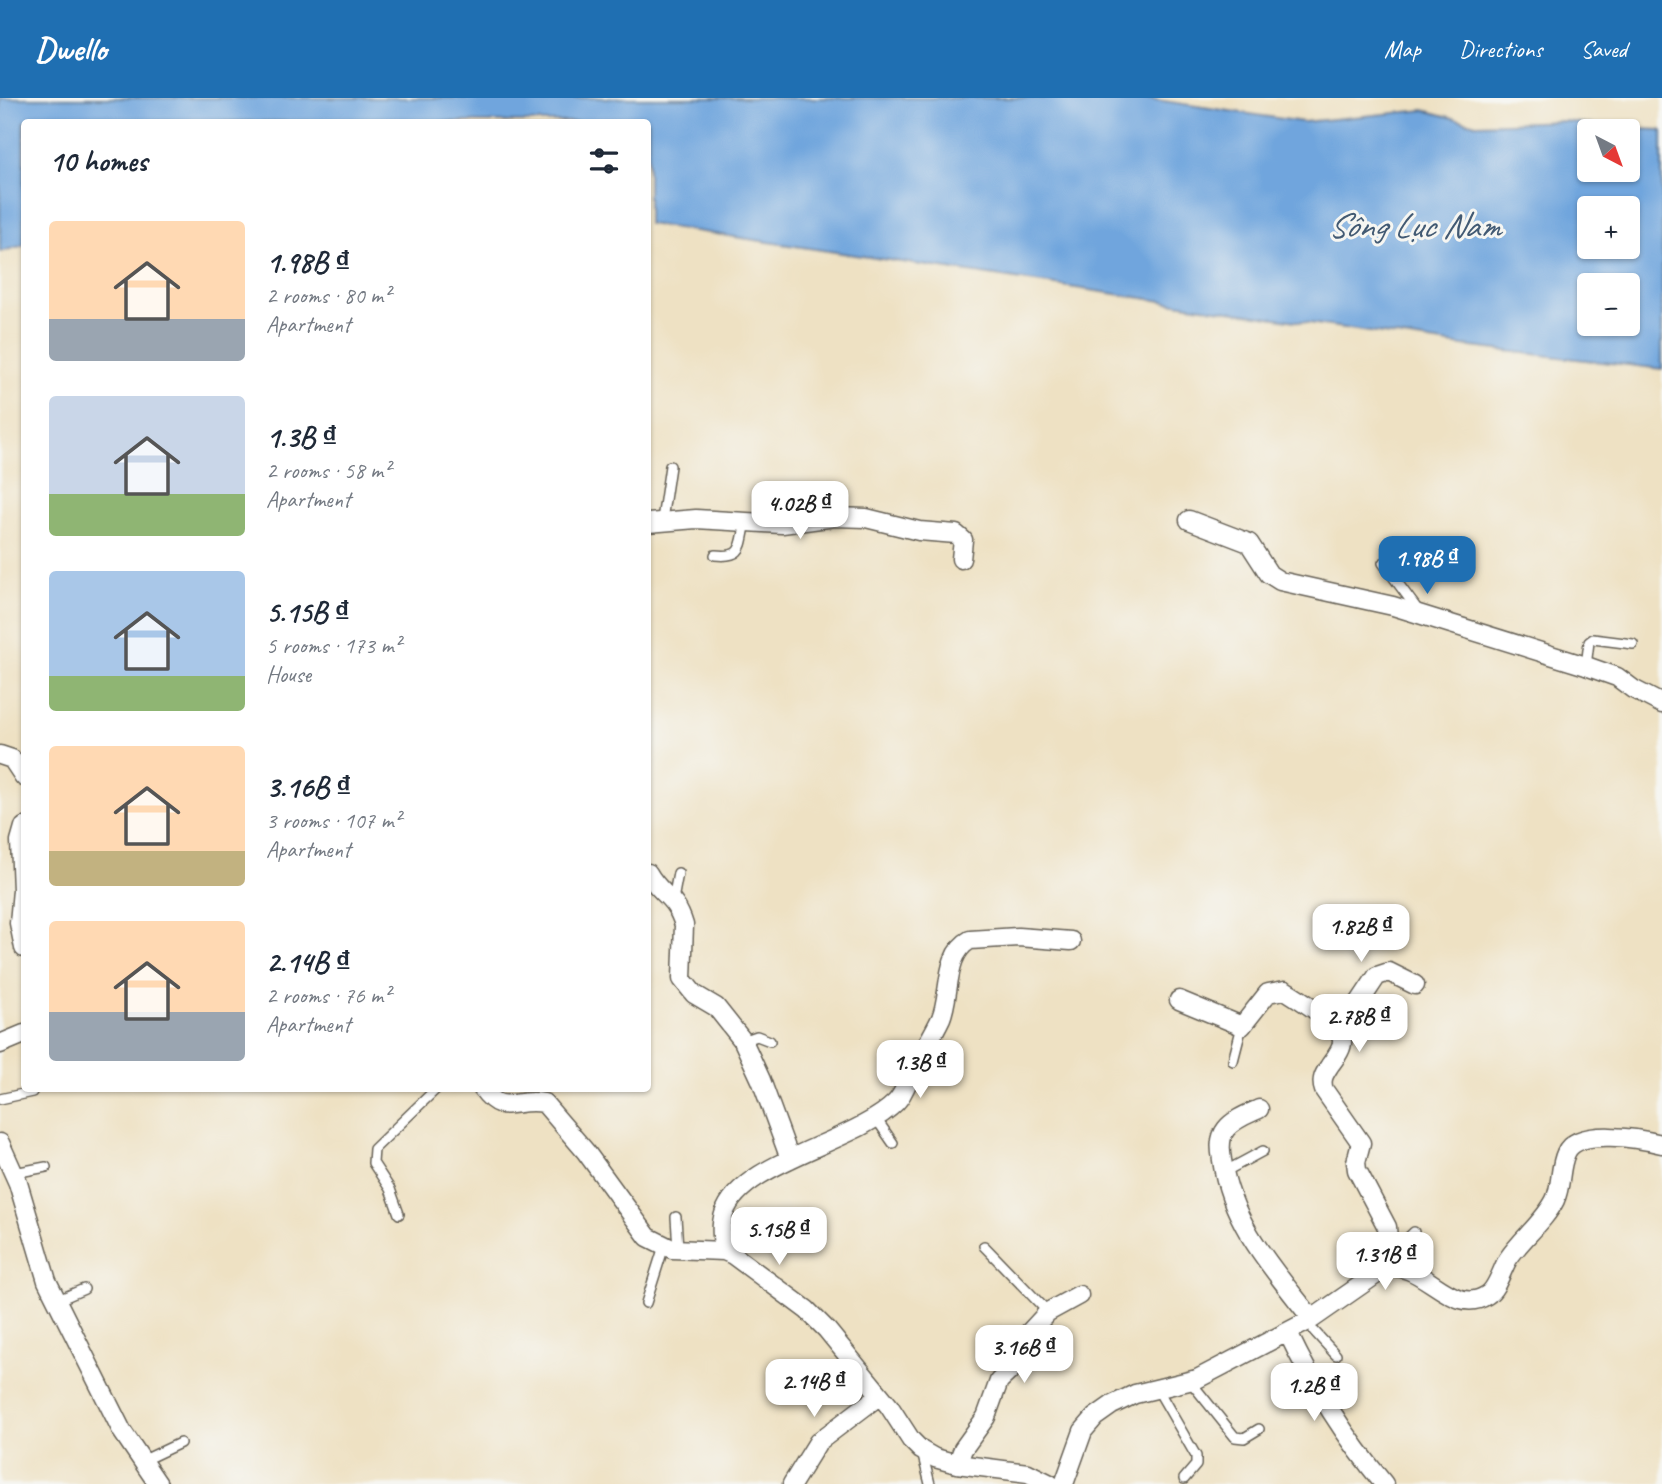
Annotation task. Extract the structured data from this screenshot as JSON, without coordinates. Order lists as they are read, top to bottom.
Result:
{
  "water": ["Sông Lục Nam"],
  "north": "bottom right",
  "page": {
    "header": "Dwello",
    "nav": ["Map", "Directions", "Saved"],
    "map_buttons": ["+", "−"],
    "heading": "10 homes",
    "list": [
      {
        "name": "1.98B ₫",
        "note": "2 rooms · 80 m² · Apartment"
      },
      {
        "name": "1.3B ₫",
        "note": "2 rooms · 58 m² · Apartment"
      },
      {
        "name": "5.15B ₫",
        "note": "5 rooms · 173 m² · House"
      },
      {
        "name": "3.16B ₫",
        "note": "3 rooms · 107 m² · Apartment"
      },
      {
        "name": "2.14B ₫",
        "note": "2 rooms · 76 m² · Apartment"
      }
    ],
    "price": [
      "4.02B ₫",
      "1.98B ₫",
      "1.82B ₫",
      "2.78B ₫",
      "1.3B ₫",
      "5.15B ₫",
      "1.31B ₫",
      "3.16B ₫",
      "2.14B ₫",
      "1.2B ₫"
    ]
  }
}
